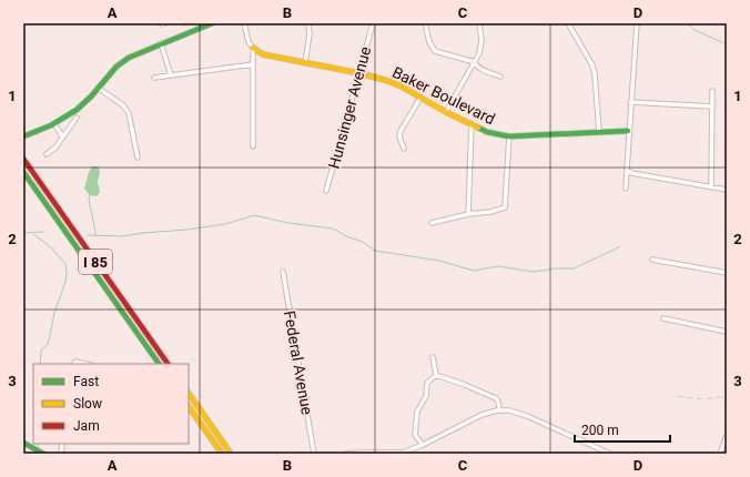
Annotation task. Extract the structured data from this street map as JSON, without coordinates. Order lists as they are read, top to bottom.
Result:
{
  "streets": {
    "main road": ["Baker Boulevard", "I 85"],
    "street": ["Hunsinger Avenue", "Federal Avenue"]
  },
  "crossings": [
    ["Baker Boulevard", "Hunsinger Avenue"]
  ],
  "legend": ["Fast", "Slow", "Jam"],
  "scale_bar": "200 m",
  "grid": {
    "columns": [
      "A",
      "B",
      "C",
      "D"
    ],
    "rows": ["1", "2", "3"]
  }
}
